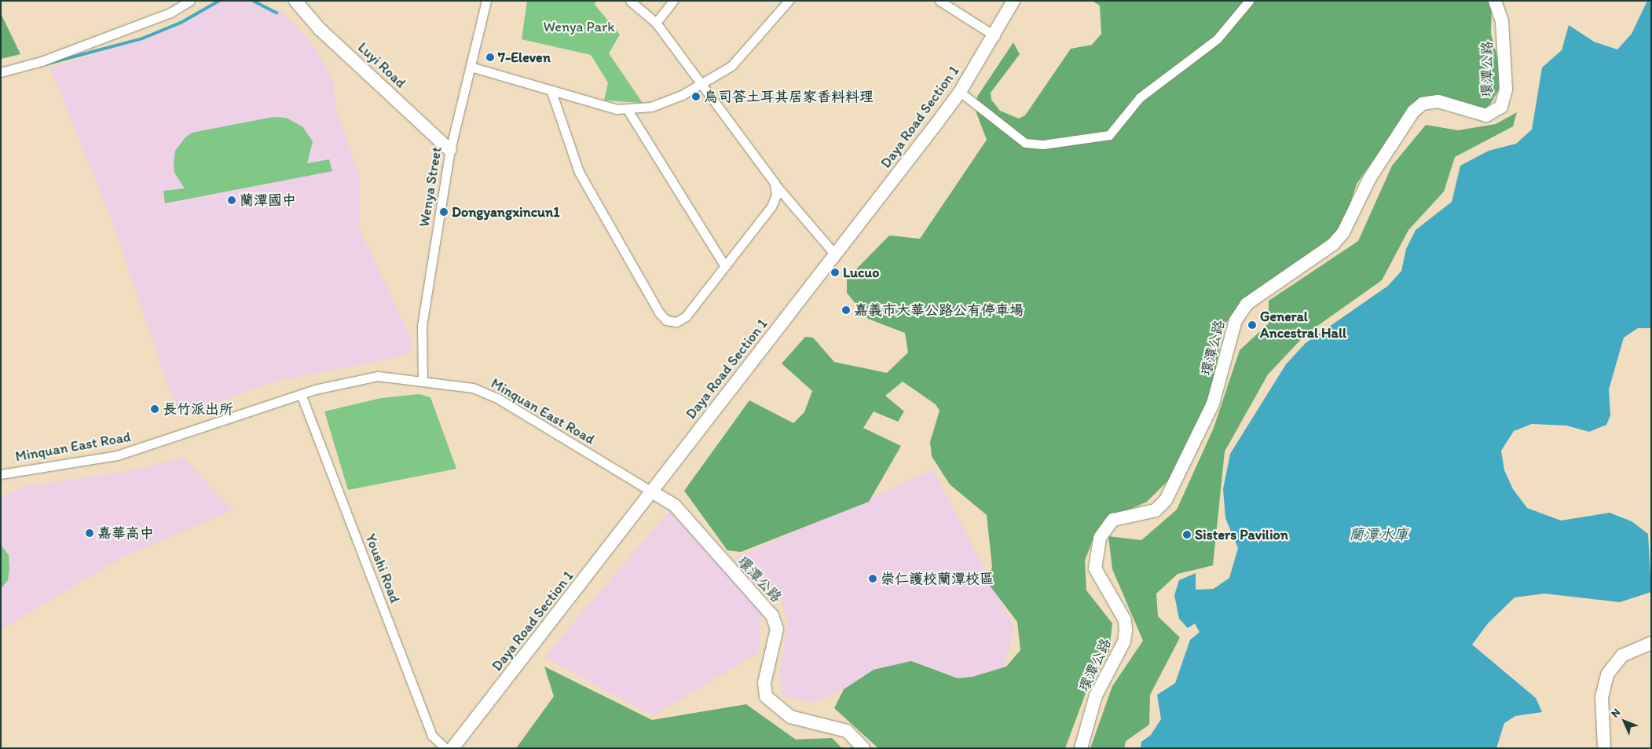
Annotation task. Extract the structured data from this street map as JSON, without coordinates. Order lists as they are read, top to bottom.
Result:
{
  "streets": {
    "street": [
      "Luyi Road",
      "環潭公路",
      "Daya Road Section 1",
      "Wenya Street",
      "Minquan East Road",
      "Youshi Road"
    ]
  },
  "crossings": [
    ["Luyi Road", "Wenya Street"],
    ["環潭公路", "Daya Road Section 1"],
    ["環潭公路", "Minquan East Road"],
    ["Daya Road Section 1", "Minquan East Road"],
    ["Wenya Street", "Minquan East Road"],
    ["Minquan East Road", "Youshi Road"]
  ],
  "water": ["蘭潭水庫"],
  "parks": ["Wenya Park"],
  "places": [
    "7-Eleven",
    "烏司答土耳其居家香料料理",
    "蘭潭國中",
    "Dongyangxincun1",
    "Lucuo",
    "嘉義市大華公路公有停車場",
    "General Ancestral Hall",
    "長竹派出所",
    "嘉華高中",
    "Sisters Pavilion",
    "崇仁護校蘭潭校區"
  ],
  "north": "top left"
}
